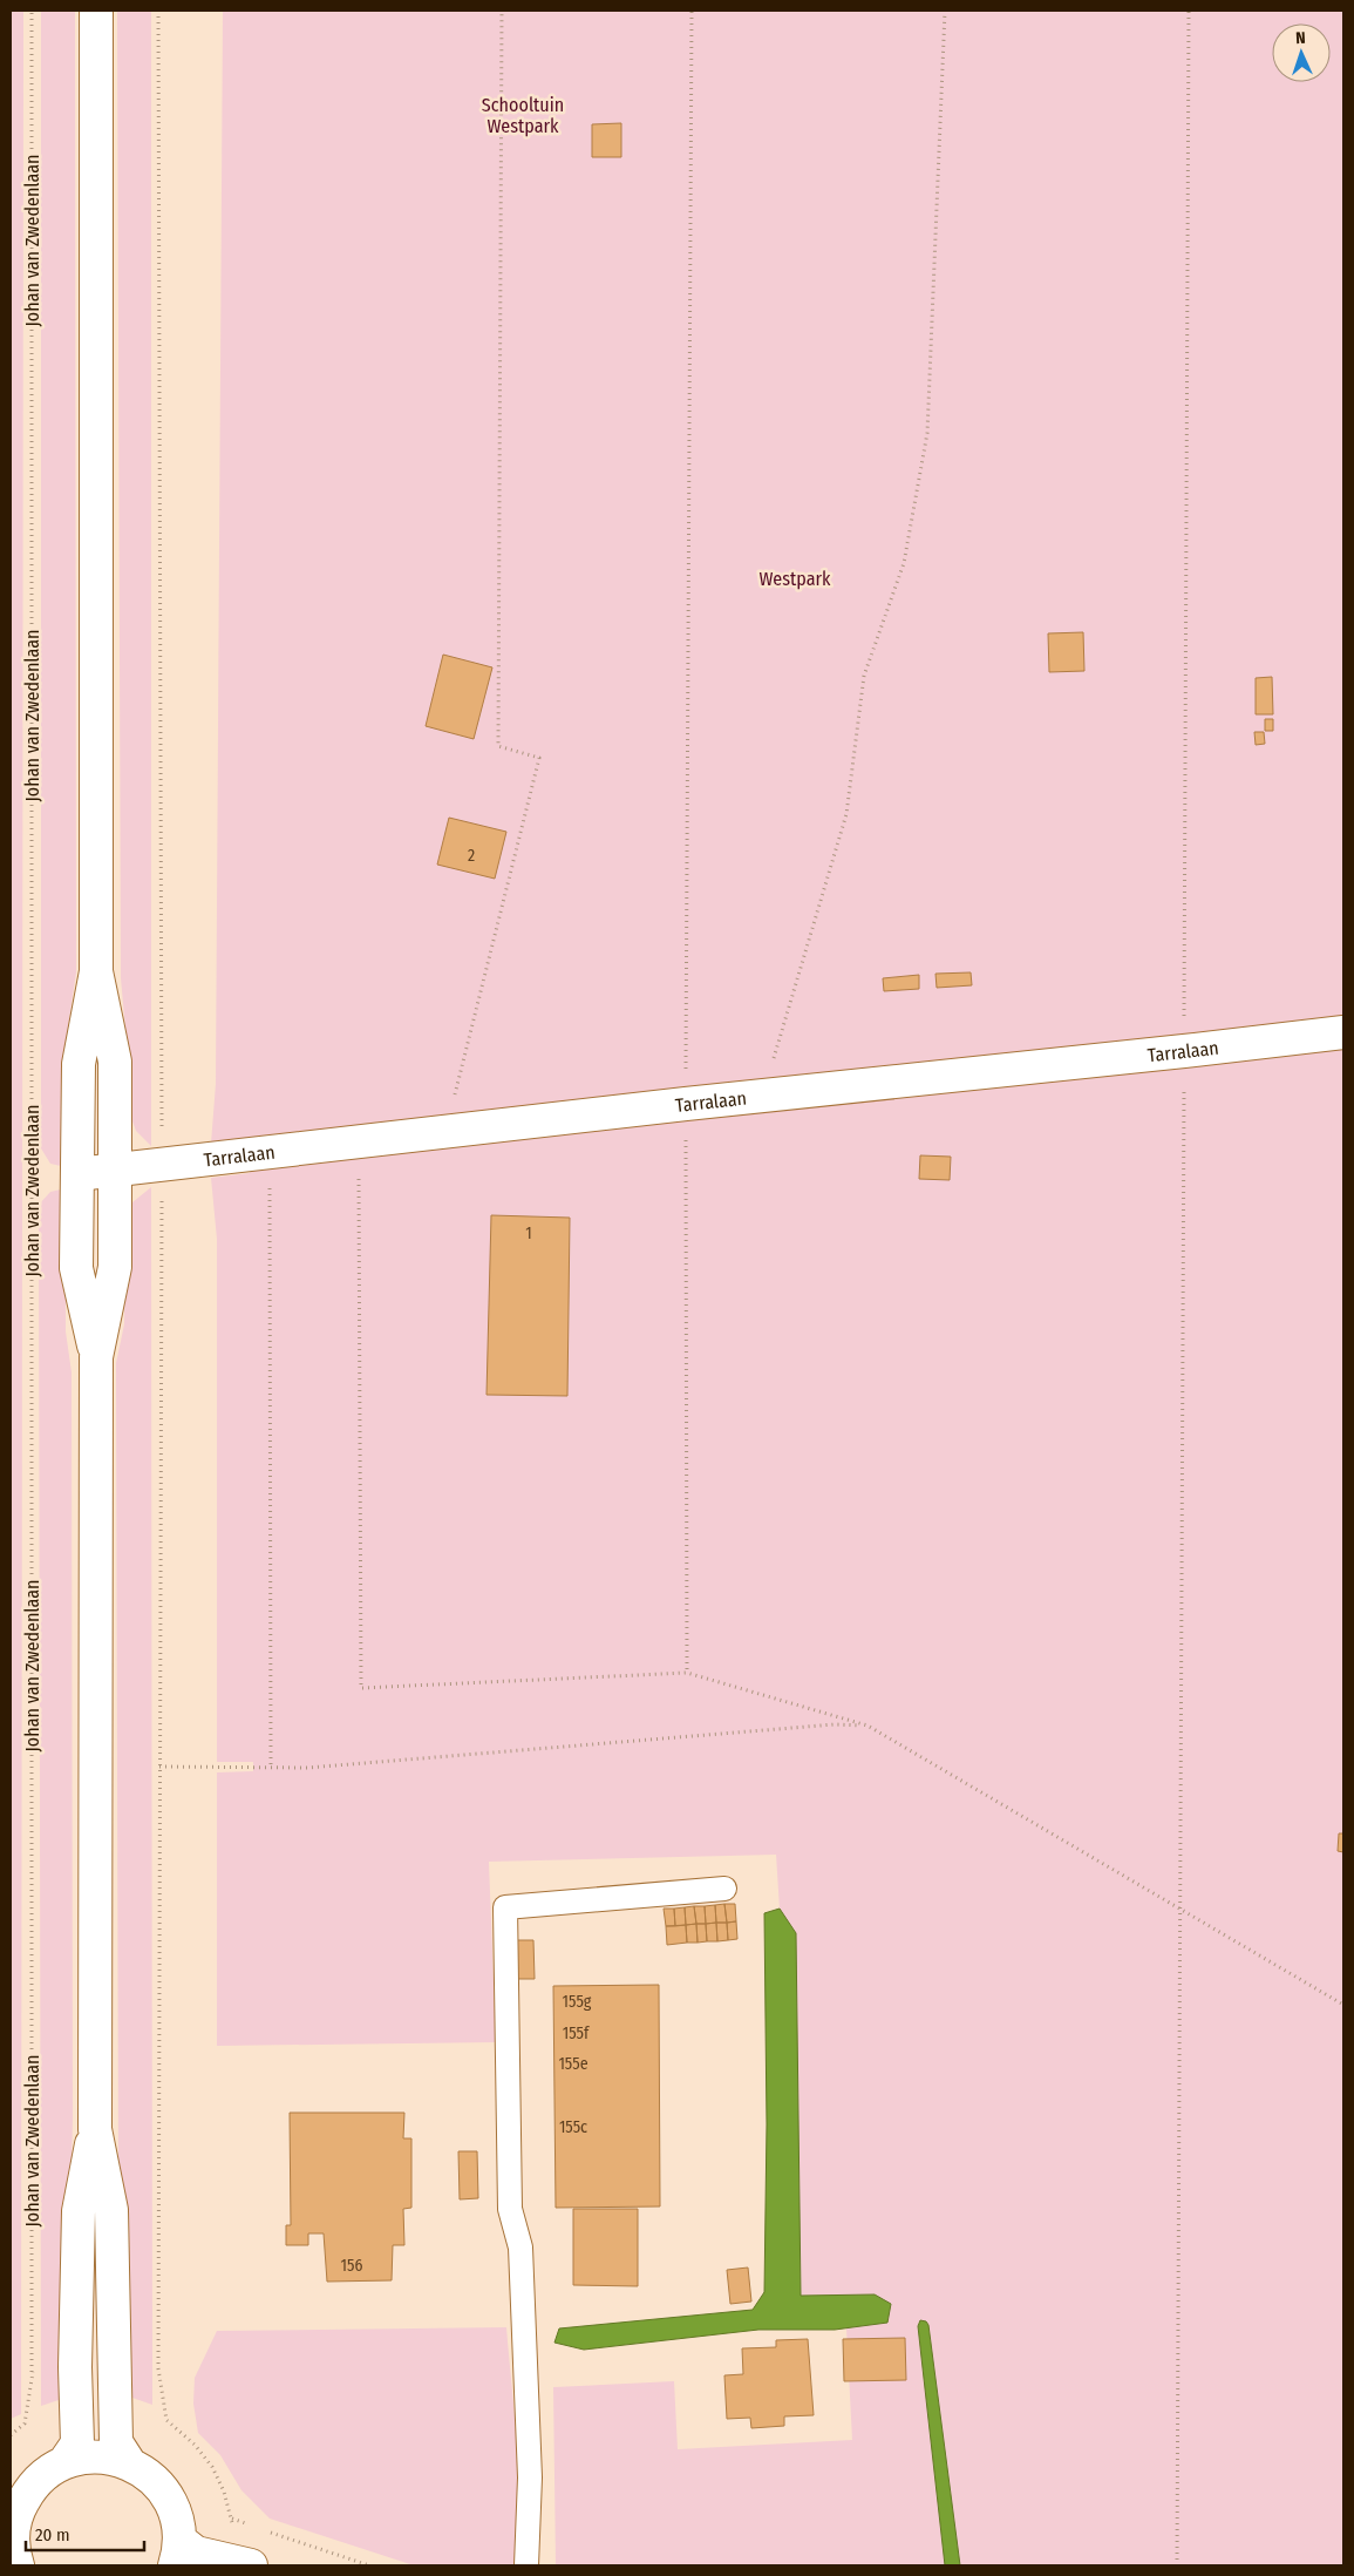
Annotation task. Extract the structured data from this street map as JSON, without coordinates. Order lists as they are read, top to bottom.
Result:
{
  "streets": {
    "main road": ["Tarralaan"],
    "path": ["Johan van Zwedenlaan"]
  },
  "parks": ["Schooltuin Westpark", "Westpark"],
  "house_numbers": [
    "2",
    "1",
    "155g",
    "155f",
    "155e",
    "155c",
    "156"
  ],
  "scale_bar": "20 m",
  "north": "top"
}
